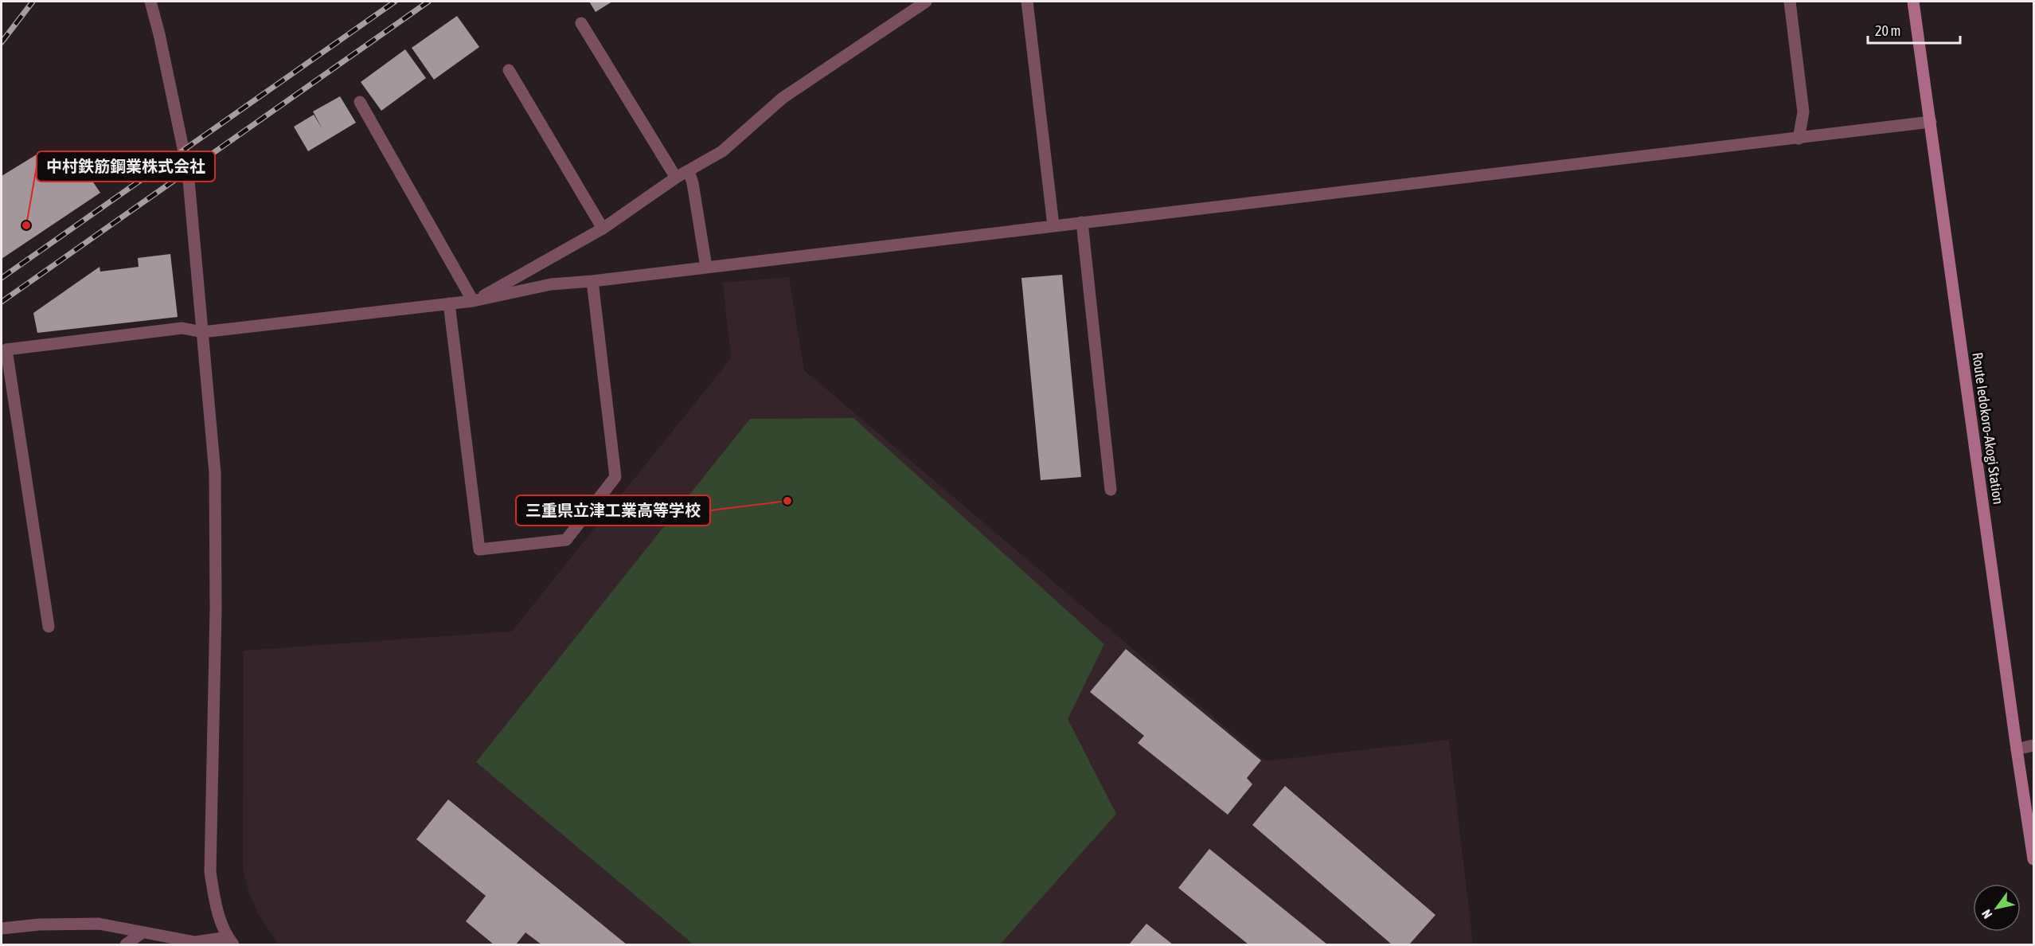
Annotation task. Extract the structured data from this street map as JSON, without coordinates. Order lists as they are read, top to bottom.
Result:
{
  "streets": {
    "main road": ["Route Iedokoro-Akogi Station"]
  },
  "places": ["中村鉄筋鋼業株式会社", "三重県立津工業高等学校"],
  "scale_bar": "20 m",
  "north": "bottom left"
}
